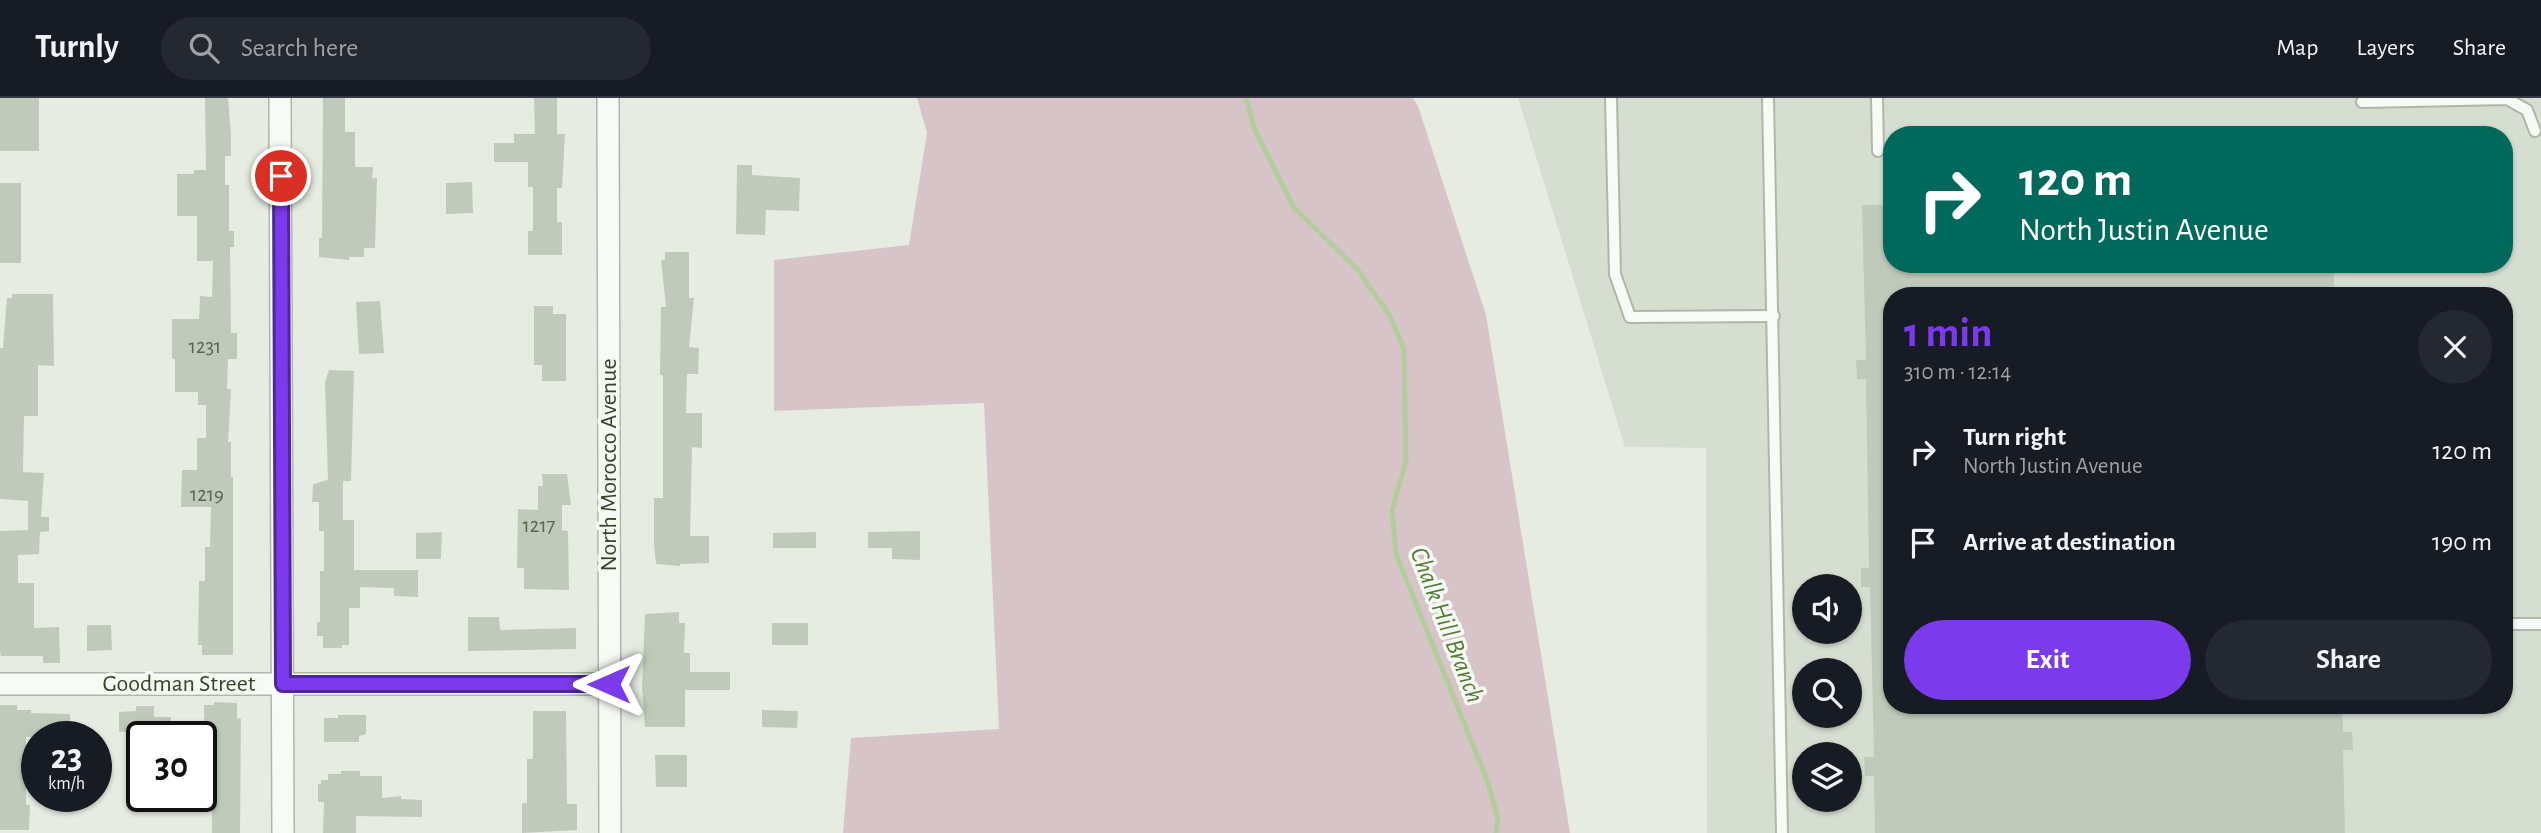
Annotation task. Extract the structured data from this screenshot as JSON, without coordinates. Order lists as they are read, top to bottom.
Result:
{
  "streets": {
    "street": ["North Morocco Avenue", "Goodman Street"]
  },
  "crossings": [
    ["North Morocco Avenue", "Goodman Street"]
  ],
  "water": ["Chalk Hill Branch"],
  "house_numbers": ["1231", "1219", "1217"],
  "page": {
    "header": "Turnly",
    "search": "Search here",
    "nav": ["Map", "Layers", "Share"],
    "turn": ["120 m", "North Justin Avenue"],
    "heading": ["1 min", "310 m · 12:14"],
    "list": [
      {
        "name": "Turn right",
        "note": "North Justin Avenue",
        "value": "120 m"
      },
      {
        "name": "Arrive at destination",
        "value": "190 m"
      }
    ],
    "buttons": ["Exit", "Share"],
    "speed": "23 km/h",
    "limit": "30"
  }
}
